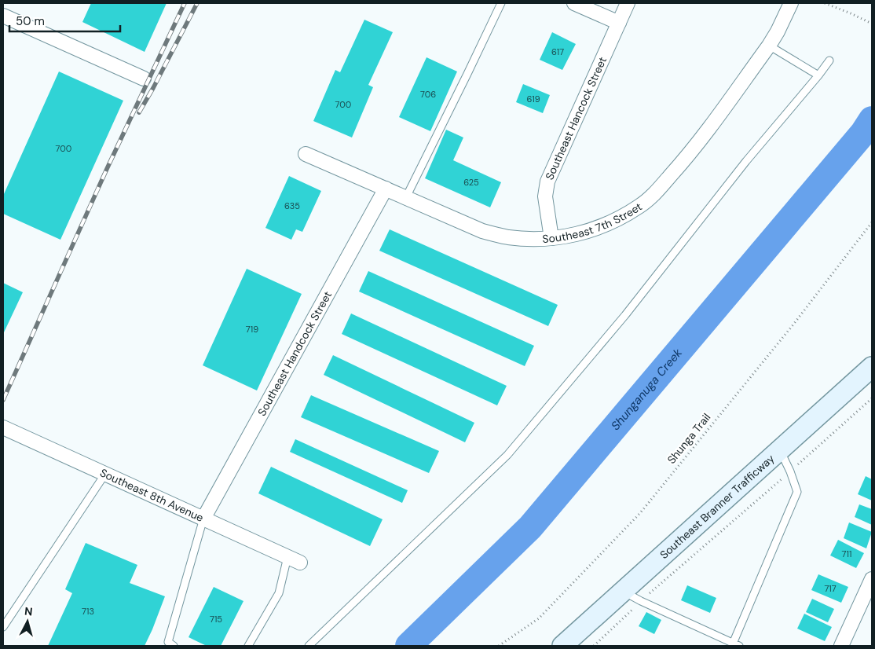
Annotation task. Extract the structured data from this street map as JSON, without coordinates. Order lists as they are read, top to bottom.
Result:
{
  "streets": {
    "main road": ["Southeast Branner Trafficway"],
    "street": [
      "Southeast Hancock Street",
      "Southeast 7th Street",
      "Southeast Handcock Street",
      "Southeast 8th Avenue"
    ],
    "path": ["Shunga Trail"]
  },
  "crossings": [
    ["Southeast Hancock Street", "Southeast 7th Street"],
    ["Southeast 7th Street", "Southeast Handcock Street"],
    ["Southeast Handcock Street", "Southeast 8th Avenue"]
  ],
  "water": ["Shunganuga Creek"],
  "house_numbers": [
    "617",
    "706",
    "619",
    "700",
    "700",
    "625",
    "635",
    "719",
    "711",
    "717",
    "713",
    "715"
  ],
  "scale_bar": "50 m",
  "north": "top"
}
